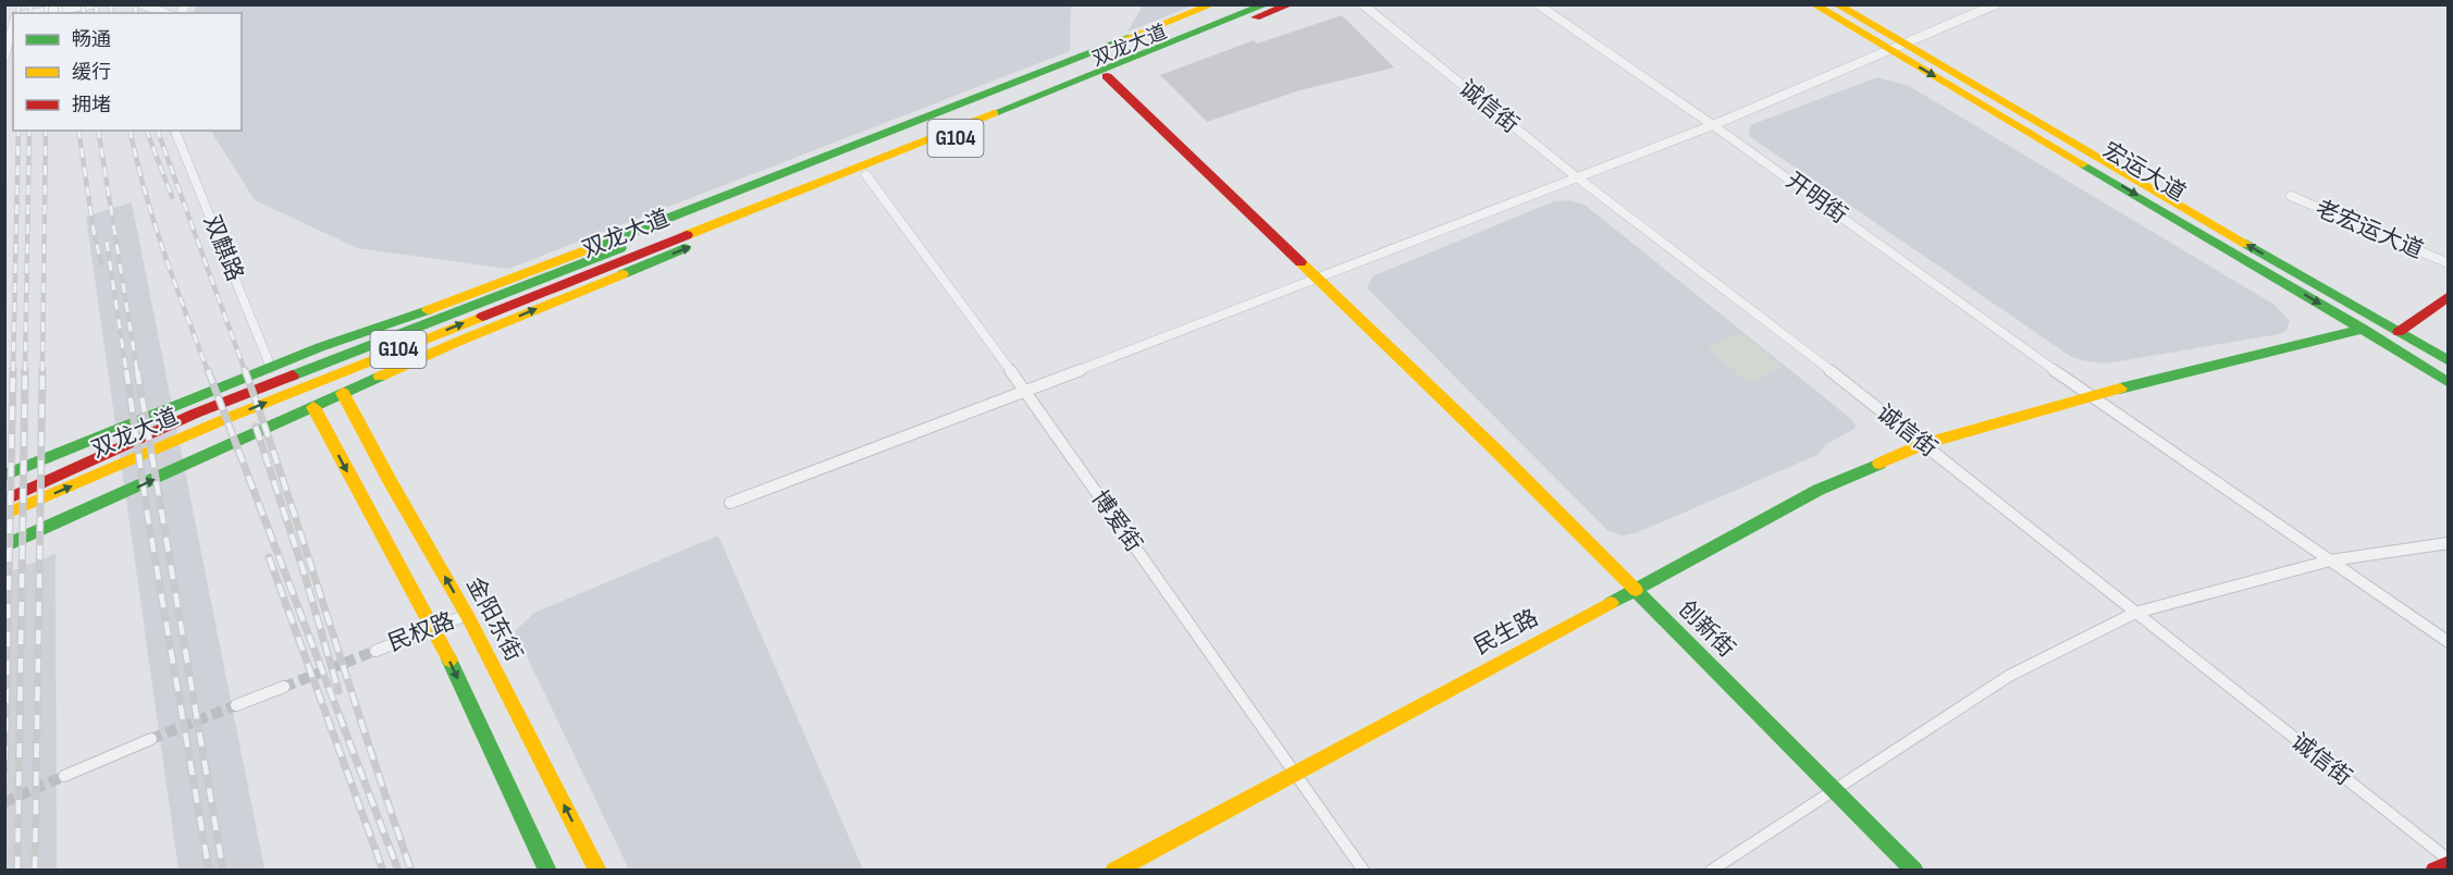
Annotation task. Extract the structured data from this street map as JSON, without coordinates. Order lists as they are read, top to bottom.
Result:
{
  "streets": {
    "main road": [
      "双龙大道",
      "G104",
      "宏运大道",
      "金阳东街",
      "创新街",
      "民生路"
    ],
    "street": [
      "诚信街",
      "开明街",
      "老宏运大道",
      "双麒路",
      "博爱街",
      "民权路"
    ]
  },
  "crossings": [
    ["双龙大道", "博爱街"],
    ["双龙大道", "金阳东街"],
    ["双龙大道", "创新街"],
    ["诚信街", "民生路"],
    ["宏运大道", "民生路"],
    ["开明街", "民生路"],
    ["博爱街", "民生路"],
    ["金阳东街", "民权路"],
    ["创新街", "民生路"]
  ],
  "legend": ["畅通", "缓行", "拥堵"]
}
